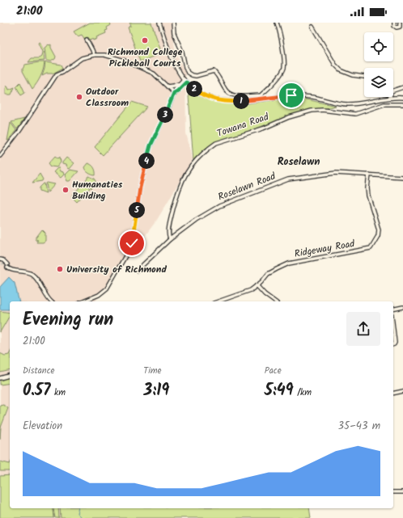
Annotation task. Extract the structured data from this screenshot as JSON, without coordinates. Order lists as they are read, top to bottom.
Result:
{
  "streets": {
    "street": ["Towana Road", "Roselawn Road", "Ridgeway Road"]
  },
  "crossings": [
    ["Towana Road", "Roselawn Road"],
    ["Roselawn Road", "Ridgeway Road"]
  ],
  "districts": ["Roselawn"],
  "places": [
    "Richmond College Pickleball Courts",
    "Outdoor Classroom",
    "Humanaties Building",
    "University of Richmond"
  ],
  "page": {
    "status": "21:00",
    "pins": [
      "2",
      "1",
      "3",
      "4",
      "5"
    ],
    "heading": ["Evening run", "21:00"],
    "stats": [
      ["Distance", "0.57 km"],
      ["Time", "3:19"],
      ["Pace", "5:49 /km"]
    ],
    "chart": ["Elevation", "35–43 m"]
  }
}
